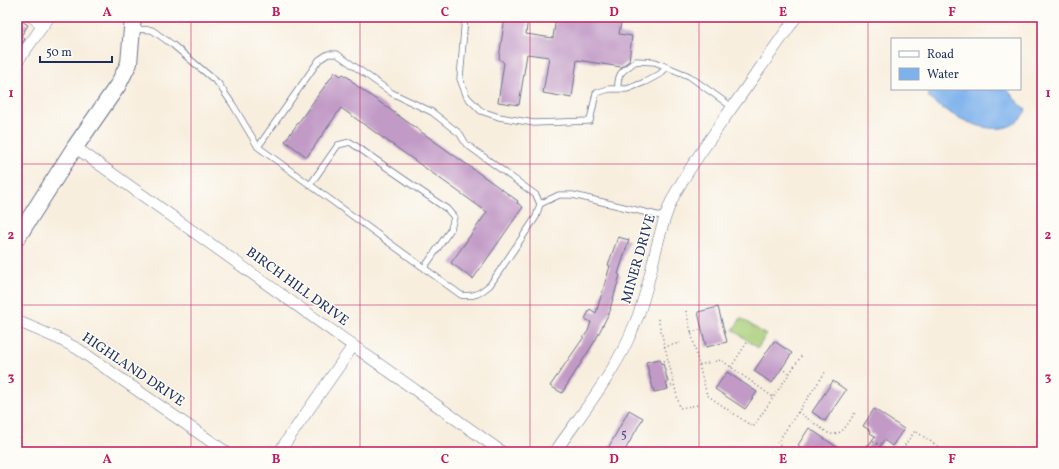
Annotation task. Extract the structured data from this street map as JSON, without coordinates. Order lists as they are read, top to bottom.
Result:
{
  "streets": {
    "street": ["MINER DRIVE", "BIRCH HILL DRIVE", "HIGHLAND DRIVE"]
  },
  "house_numbers": ["5"],
  "legend": ["Road", "Water"],
  "scale_bar": "50 m",
  "grid": {
    "columns": [
      "A",
      "B",
      "C",
      "D",
      "E",
      "F"
    ],
    "rows": ["1", "2", "3"]
  }
}
